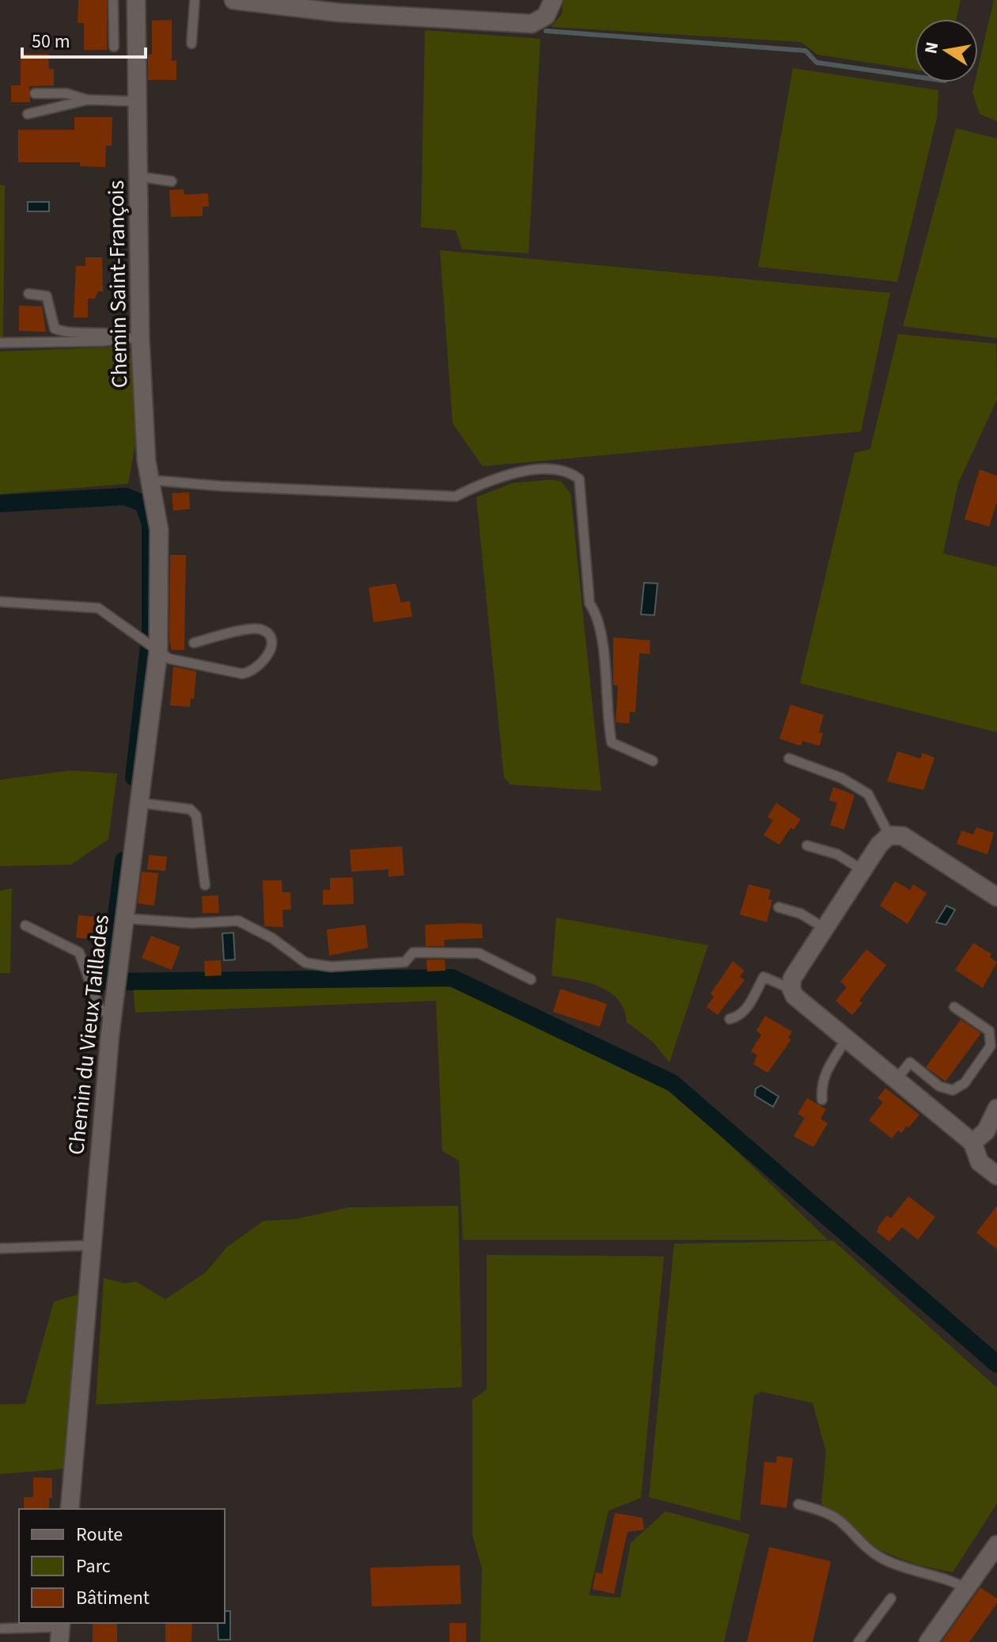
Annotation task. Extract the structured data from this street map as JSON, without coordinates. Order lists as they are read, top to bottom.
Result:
{
  "streets": {
    "street": ["Chemin Saint-François", "Chemin du Vieux Taillades"]
  },
  "crossings": [
    ["Chemin Saint-François", "Chemin du Vieux Taillades"]
  ],
  "legend": ["Route", "Parc", "Bâtiment"],
  "scale_bar": "50 m",
  "north": "left"
}
